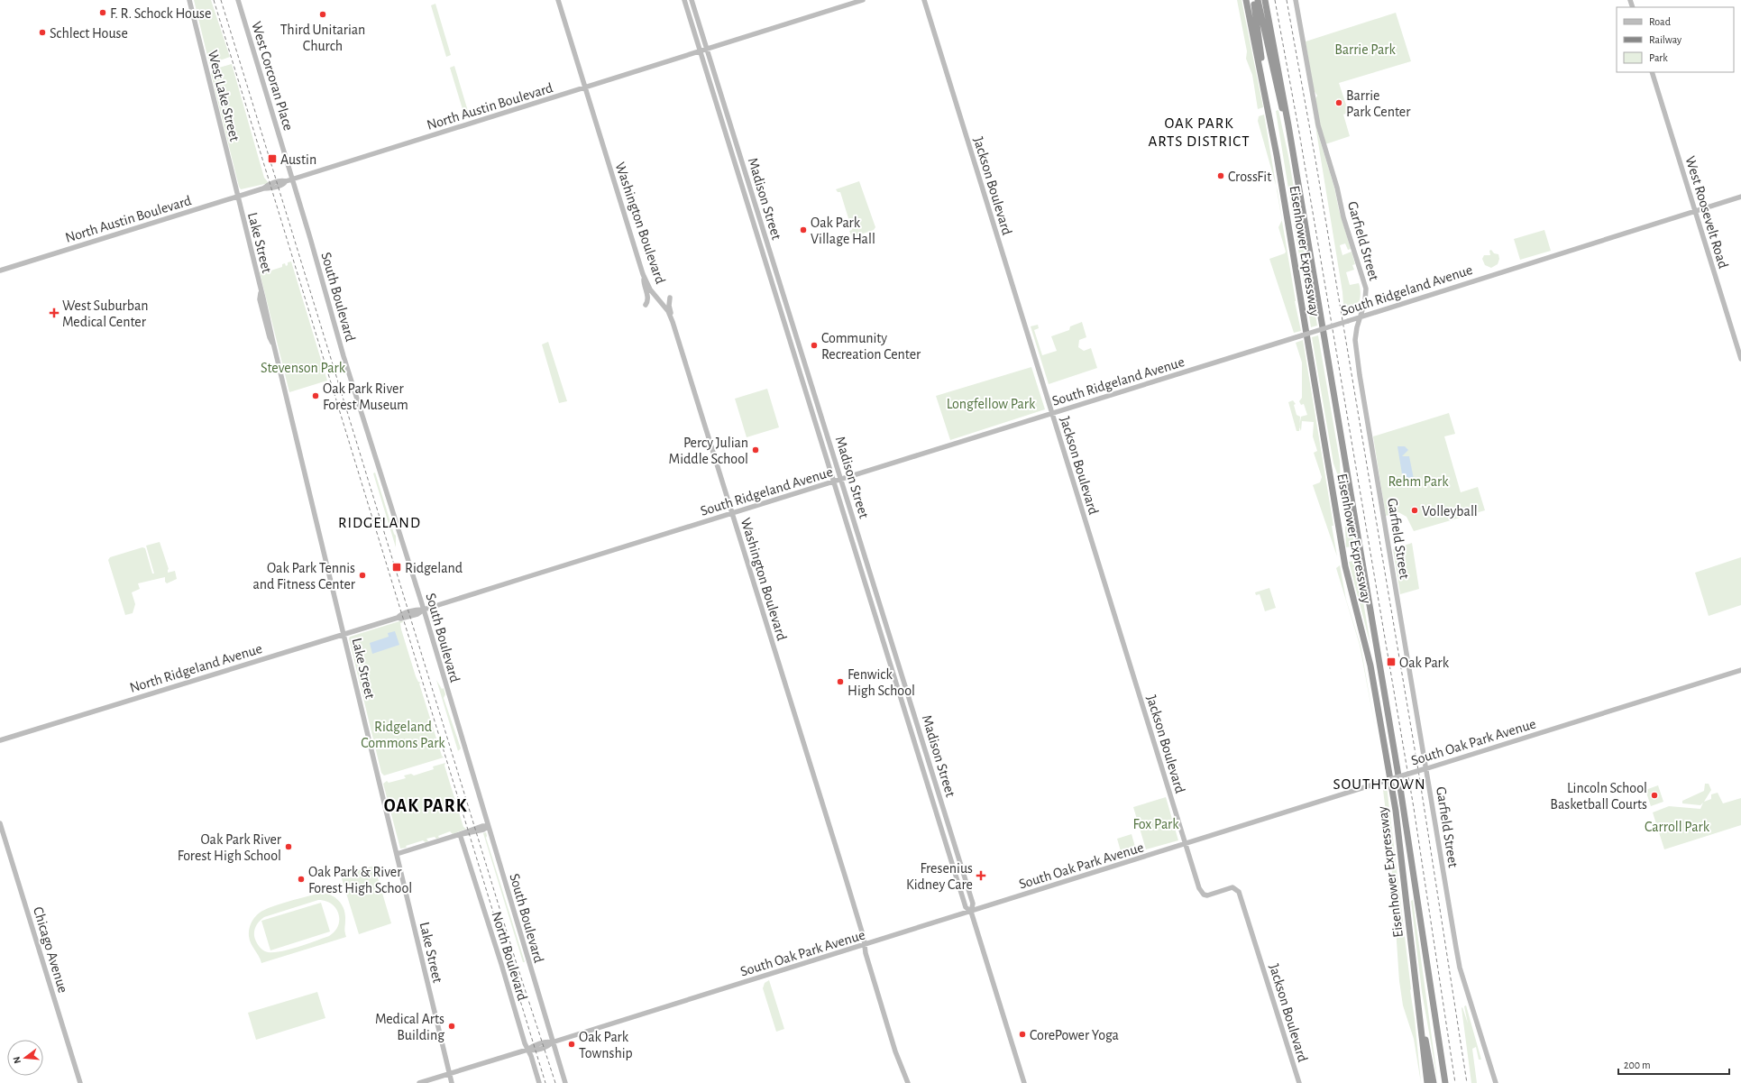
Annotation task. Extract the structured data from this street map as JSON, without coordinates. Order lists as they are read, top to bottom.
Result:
{
  "streets": {
    "highway": ["Eisenhower Expressway"],
    "street": [
      "West Corcoran Place",
      "West Lake Street",
      "North Austin Boulevard",
      "Jackson Boulevard",
      "Madison Street",
      "West Roosevelt Road",
      "Washington Boulevard",
      "Garfield Street",
      "Lake Street",
      "South Ridgeland Avenue",
      "South Boulevard",
      "North Ridgeland Avenue",
      "South Oak Park Avenue",
      "Chicago Avenue",
      "North Boulevard"
    ]
  },
  "crossings": [
    ["West Corcoran Place", "North Austin Boulevard"],
    ["West Corcoran Place", "South Boulevard"],
    ["West Lake Street", "North Austin Boulevard"],
    ["West Lake Street", "Lake Street"],
    ["North Austin Boulevard", "Madison Street"],
    ["North Austin Boulevard", "Washington Boulevard"],
    ["North Austin Boulevard", "Lake Street"],
    ["North Austin Boulevard", "South Boulevard"],
    ["Jackson Boulevard", "South Ridgeland Avenue"],
    ["Jackson Boulevard", "South Oak Park Avenue"],
    ["Madison Street", "South Ridgeland Avenue"],
    ["Madison Street", "South Oak Park Avenue"],
    ["West Roosevelt Road", "South Ridgeland Avenue"],
    ["Washington Boulevard", "South Ridgeland Avenue"],
    ["Washington Boulevard", "South Oak Park Avenue"],
    ["Garfield Street", "South Ridgeland Avenue"],
    ["Garfield Street", "South Oak Park Avenue"],
    ["Lake Street", "North Ridgeland Avenue"],
    ["Lake Street", "South Oak Park Avenue"],
    ["South Ridgeland Avenue", "South Boulevard"],
    ["South Ridgeland Avenue", "North Ridgeland Avenue"],
    ["South Boulevard", "North Ridgeland Avenue"],
    ["South Boulevard", "South Oak Park Avenue"],
    ["South Oak Park Avenue", "North Boulevard"]
  ],
  "districts": [
    "OAK PARK ARTS DISTRICT",
    "RIDGELAND",
    "SOUTHTOWN",
    "OAK PARK"
  ],
  "parks": [
    "Barrie Park",
    "Stevenson Park",
    "Longfellow Park",
    "Rehm Park",
    "Ridgeland Commons Park",
    "Fox Park",
    "Carroll Park"
  ],
  "places": {
    "other": [
      "F. R. Schock House",
      "Third Unitarian Church",
      "Schlect House",
      "Barrie Park Center",
      "CrossFit",
      "Oak Park Village Hall",
      "Community Recreation Center",
      "Oak Park River Forest Museum",
      "Percy Julian Middle School",
      "Volleyball",
      "Oak Park Tennis and Fitness Center",
      "Fenwick High School",
      "Lincoln School Basketball Courts",
      "Oak Park River Forest High School",
      "Oak Park & River Forest High School",
      "Medical Arts Building",
      "CorePower Yoga",
      "Oak Park Township"
    ],
    "transit": ["Austin", "Ridgeland", "Oak Park"],
    "health": ["West Suburban Medical Center", "Fresenius Kidney Care"]
  },
  "legend": ["Road", "Railway", "Park"],
  "scale_bar": "200 m",
  "north": "left"
}
